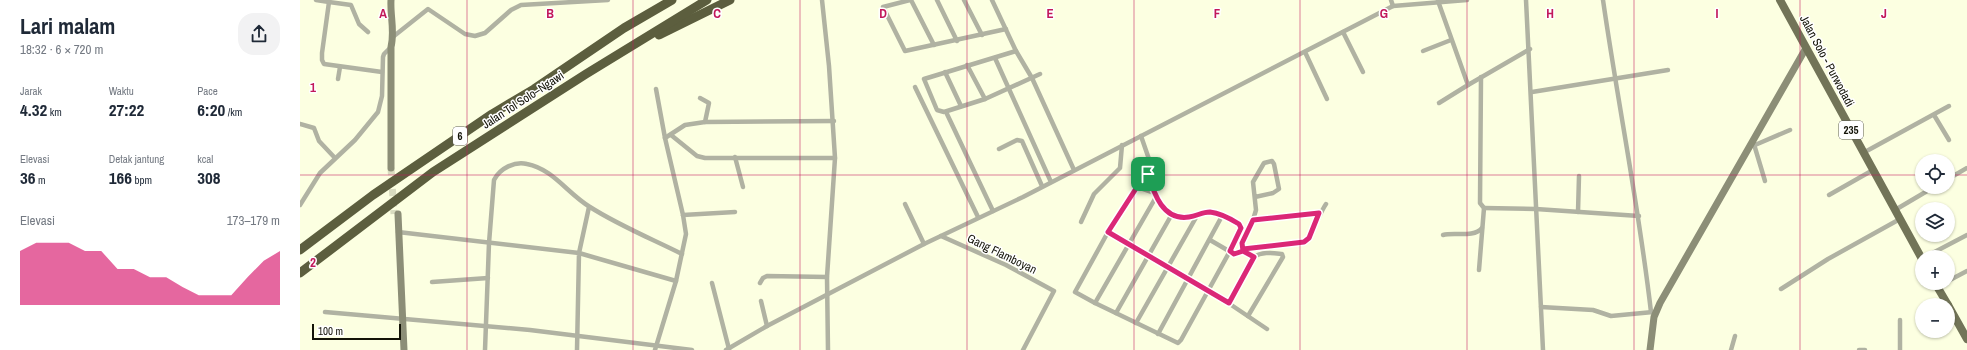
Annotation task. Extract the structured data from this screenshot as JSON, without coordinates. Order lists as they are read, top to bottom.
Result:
{
  "streets": {
    "highway": ["Jalan Tol Solo–Ngawi", "6"],
    "main road": ["Jalan Solo - Purwodadi", "235"],
    "street": ["Gang Flamboyan"]
  },
  "scale_bar": "100 m",
  "page": {
    "heading": ["Lari malam", "18:32 · 6 × 720 m"],
    "stats": [
      ["Jarak", "4.32 km"],
      ["Waktu", "27:22"],
      ["Pace", "6:20 /km"],
      ["Elevasi", "36 m"],
      ["Detak jantung", "166 bpm"],
      ["kcal", "308"]
    ],
    "map_buttons": ["+", "−"],
    "chart": ["Elevasi", "173–179 m"],
    "scale": "100 m"
  },
  "grid": {
    "columns": [
      "A",
      "B",
      "C",
      "D",
      "E",
      "F",
      "G",
      "H",
      "I",
      "J"
    ],
    "rows": ["1", "2"]
  }
}
